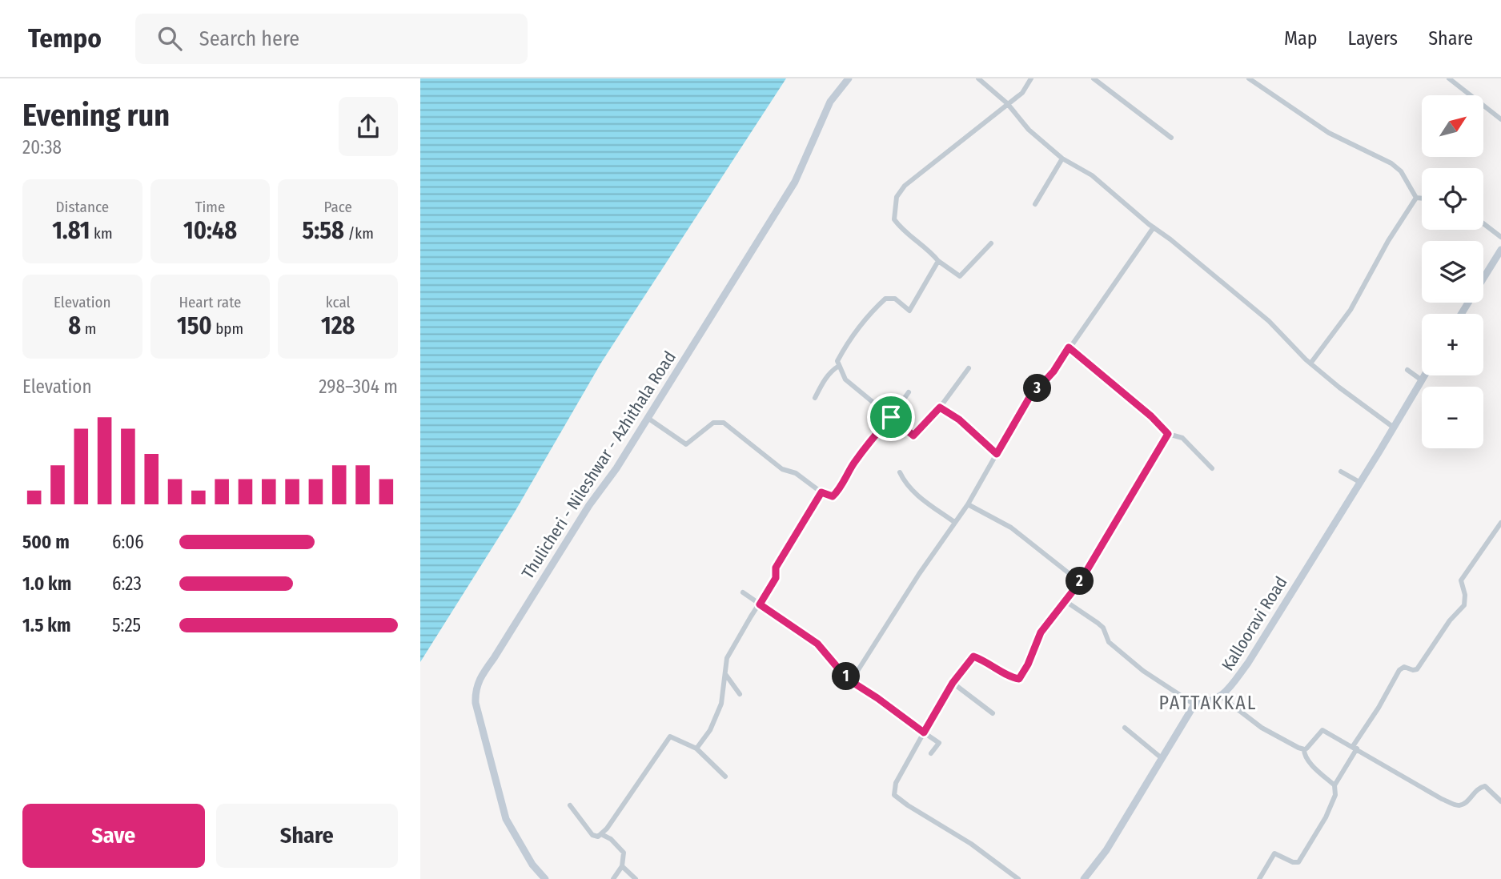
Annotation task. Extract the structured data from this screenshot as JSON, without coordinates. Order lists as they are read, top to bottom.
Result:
{
  "streets": {
    "main road": ["Thulicheri - Nileshwar - Azhithala Road", "Kallooravi Road"]
  },
  "districts": ["PATTAKKAL"],
  "north": "top right",
  "page": {
    "header": "Tempo",
    "search": "Search here",
    "nav": ["Map", "Layers", "Share"],
    "heading": ["Evening run", "20:38"],
    "map_buttons": ["+", "−"],
    "stats": [
      ["Distance", "1.81 km"],
      ["Time", "10:48"],
      ["Pace", "5:58 /km"],
      ["Elevation", "8 m"],
      ["Heart rate", "150 bpm"],
      ["kcal", "128"]
    ],
    "chart": ["Elevation", "298–304 m"],
    "pins": ["3", "2", "1"],
    "list": [
      {
        "name": "500 m",
        "note": "6:06"
      },
      {
        "name": "1.0 km",
        "note": "6:23"
      },
      {
        "name": "1.5 km",
        "note": "5:25"
      }
    ],
    "buttons": ["Save", "Share"]
  }
}
